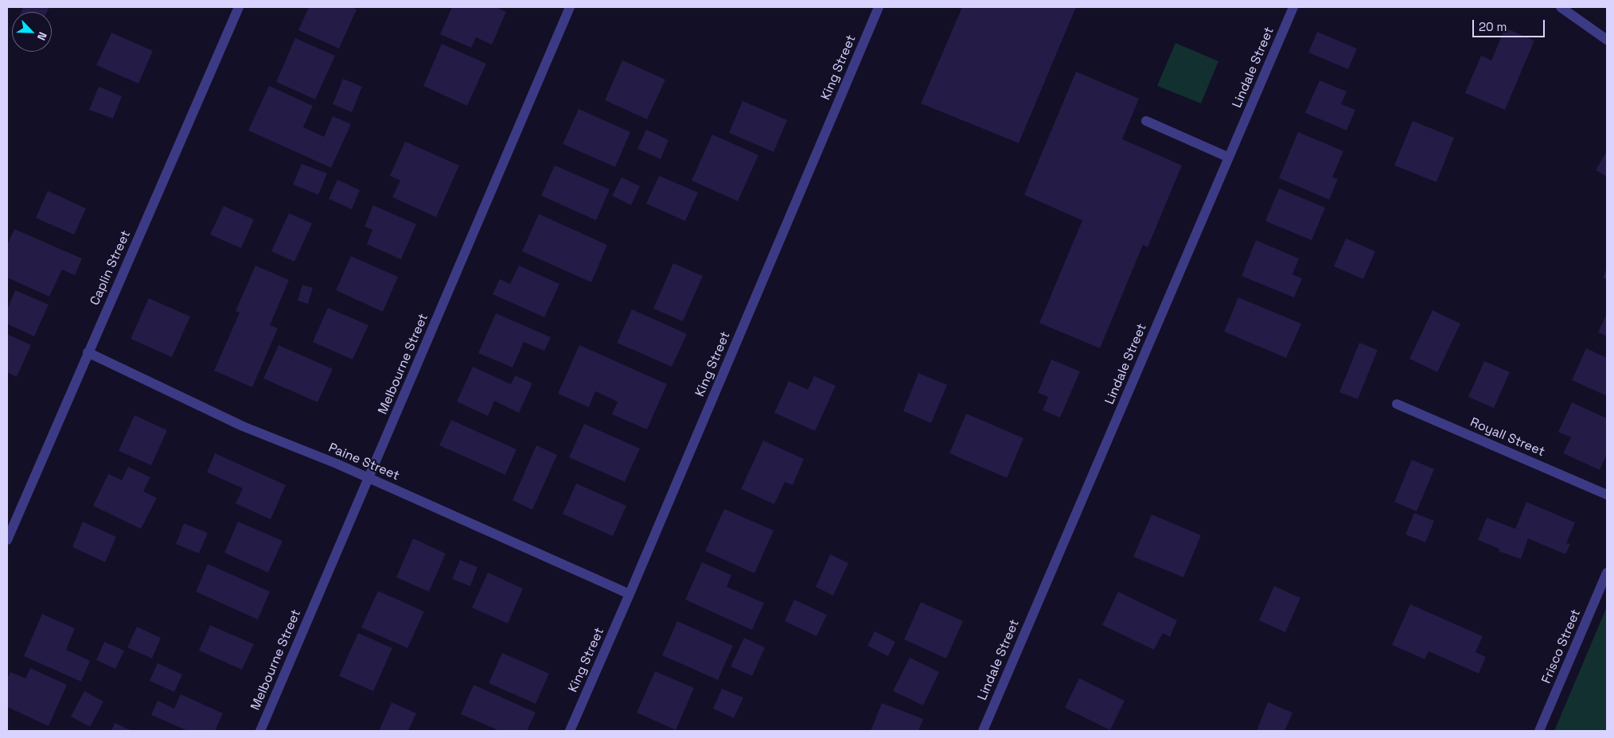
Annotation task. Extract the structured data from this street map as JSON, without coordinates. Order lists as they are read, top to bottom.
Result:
{
  "streets": {
    "street": [
      "King Street",
      "Lindale Street",
      "Caplin Street",
      "Melbourne Street",
      "Royall Street",
      "Paine Street",
      "Frisco Street"
    ]
  },
  "crossings": [
    ["King Street", "Paine Street"],
    ["Caplin Street", "Paine Street"],
    ["Melbourne Street", "Paine Street"]
  ],
  "scale_bar": "20 m",
  "north": "bottom right"
}
